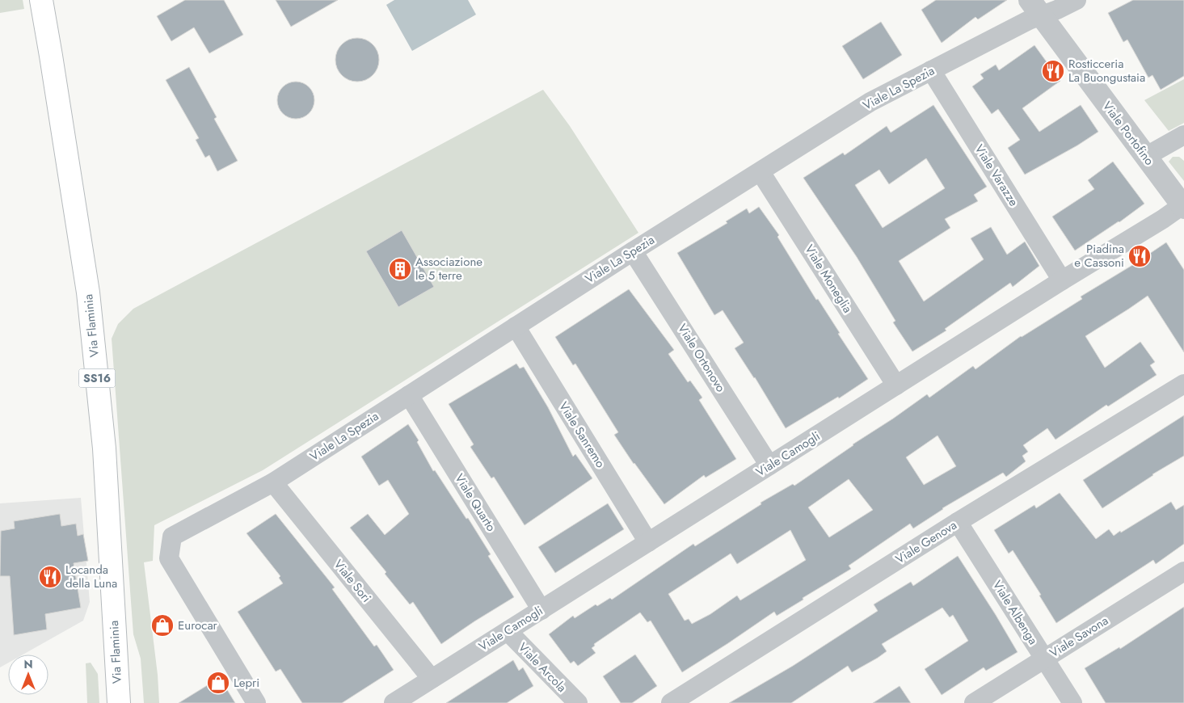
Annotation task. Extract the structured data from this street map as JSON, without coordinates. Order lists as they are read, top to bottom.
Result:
{
  "streets": {
    "main road": ["Via Flaminia", "SS16"],
    "street": [
      "Viale La Spezia",
      "Viale Portofino",
      "Viale Varazze",
      "Viale Moneglia",
      "Viale Ortonovo",
      "Viale Sanremo",
      "Viale Camogli",
      "Viale Quarto",
      "Viale Genova",
      "Viale Sori",
      "Viale Albenga",
      "Viale Savona",
      "Viale Arcola"
    ]
  },
  "crossings": [
    ["Viale La Spezia", "Viale Portofino"],
    ["Viale La Spezia", "Viale Varazze"],
    ["Viale La Spezia", "Viale Moneglia"],
    ["Viale La Spezia", "Viale Ortonovo"],
    ["Viale La Spezia", "Viale Sanremo"],
    ["Viale La Spezia", "Viale Quarto"],
    ["Viale La Spezia", "Viale Sori"],
    ["Viale Portofino", "Viale Camogli"],
    ["Viale Varazze", "Viale Camogli"],
    ["Viale Moneglia", "Viale Camogli"],
    ["Viale Ortonovo", "Viale Camogli"],
    ["Viale Sanremo", "Viale Camogli"],
    ["Viale Camogli", "Viale Quarto"],
    ["Viale Camogli", "Viale Sori"],
    ["Viale Camogli", "Viale Arcola"],
    ["Viale Genova", "Viale Albenga"],
    ["Viale Albenga", "Viale Savona"]
  ],
  "places": {
    "restaurant": ["Rosticceria La Buongustaia", "Piadina e Cassoni", "Locanda della Luna"],
    "building": ["Associazione le 5 terre"],
    "shop": ["Eurocar", "Lepri"]
  },
  "north": "top"
}
